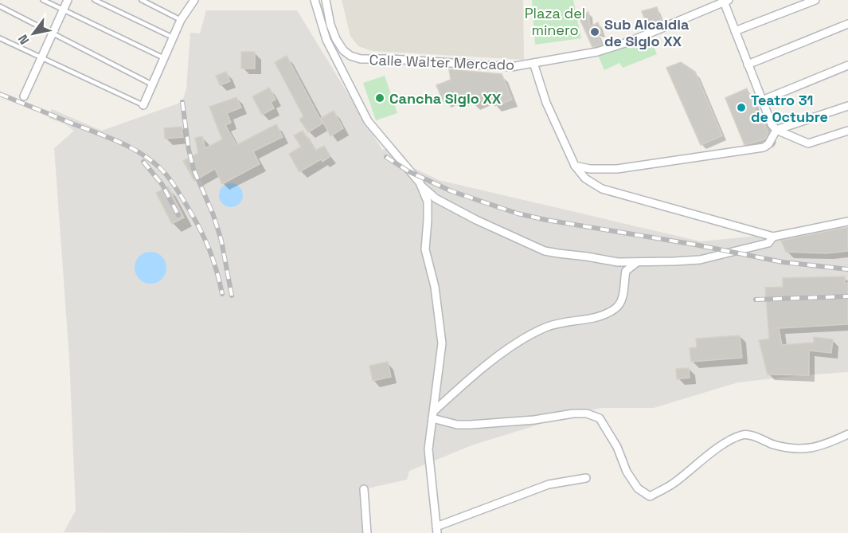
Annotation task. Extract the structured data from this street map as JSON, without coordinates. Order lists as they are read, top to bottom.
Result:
{
  "streets": {
    "street": ["Calle Walter Mercado"]
  },
  "parks": ["Plaza del minero"],
  "places": ["Sub Alcaldia de Siglo XX", "Cancha Siglo XX", "Teatro 31 de Octubre"],
  "north": "bottom left"
}
